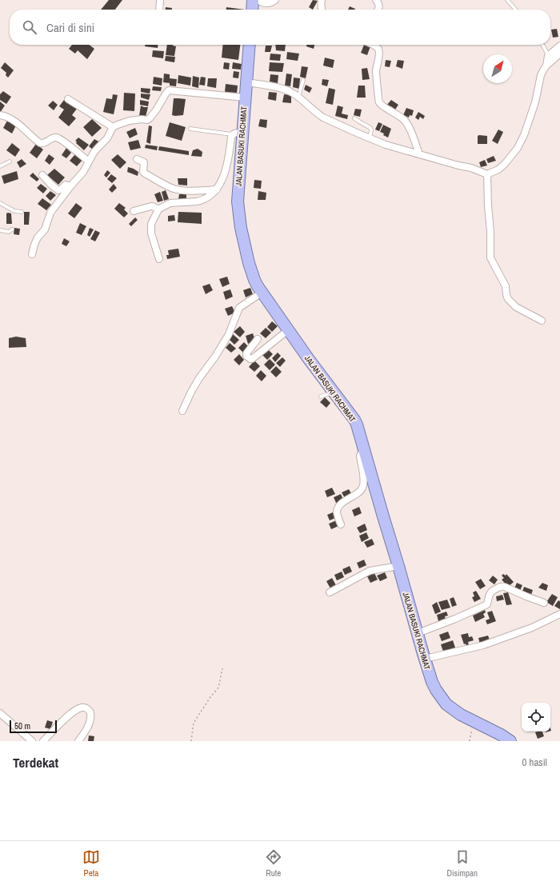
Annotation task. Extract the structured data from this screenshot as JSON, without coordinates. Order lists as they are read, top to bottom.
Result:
{
  "streets": {
    "highway": ["JALAN BASUKI RACHMAT"]
  },
  "scale_bar": "50 m",
  "north": "top right",
  "page": {
    "search": "Cari di sini",
    "scale": "50 m",
    "heading": ["Terdekat", "0 hasil"],
    "nav": ["Peta", "Rute", "Disimpan"]
  }
}
